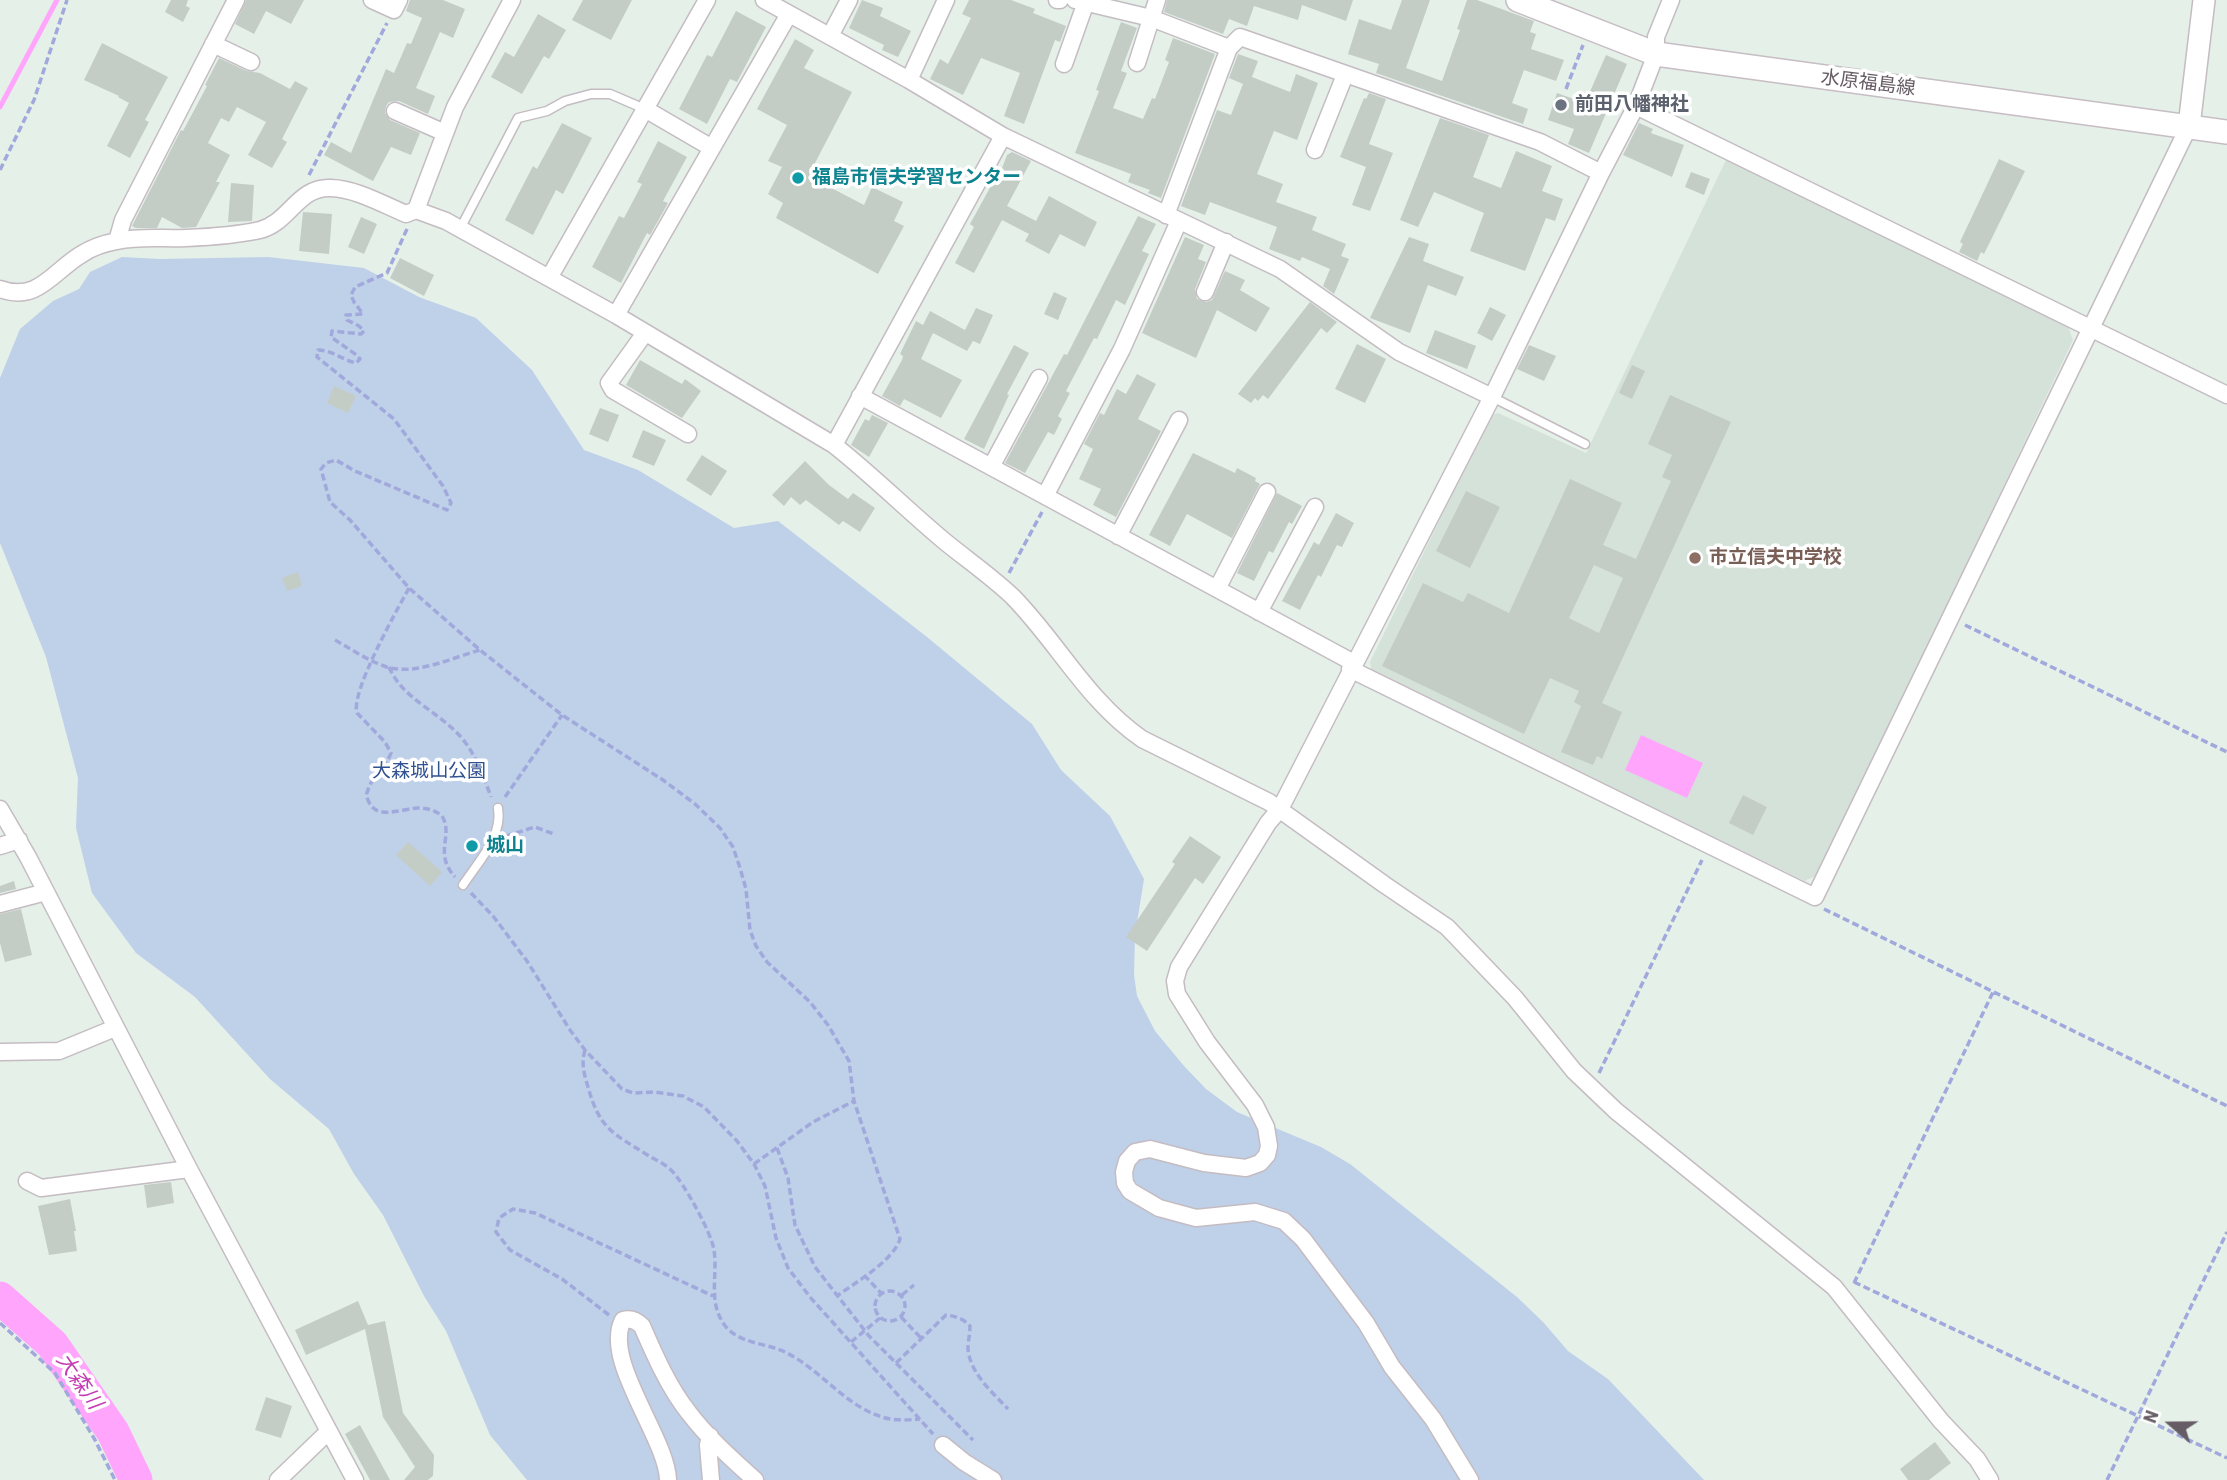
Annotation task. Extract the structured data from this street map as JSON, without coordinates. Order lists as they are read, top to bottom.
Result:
{
  "streets": {
    "main road": ["水原福島線"]
  },
  "water": ["大森川"],
  "parks": ["大森城山公園"],
  "places": [
    "前田八幡神社",
    "福島市信夫学習センター",
    "市立信夫中学校",
    "城山"
  ],
  "north": "left"
}
